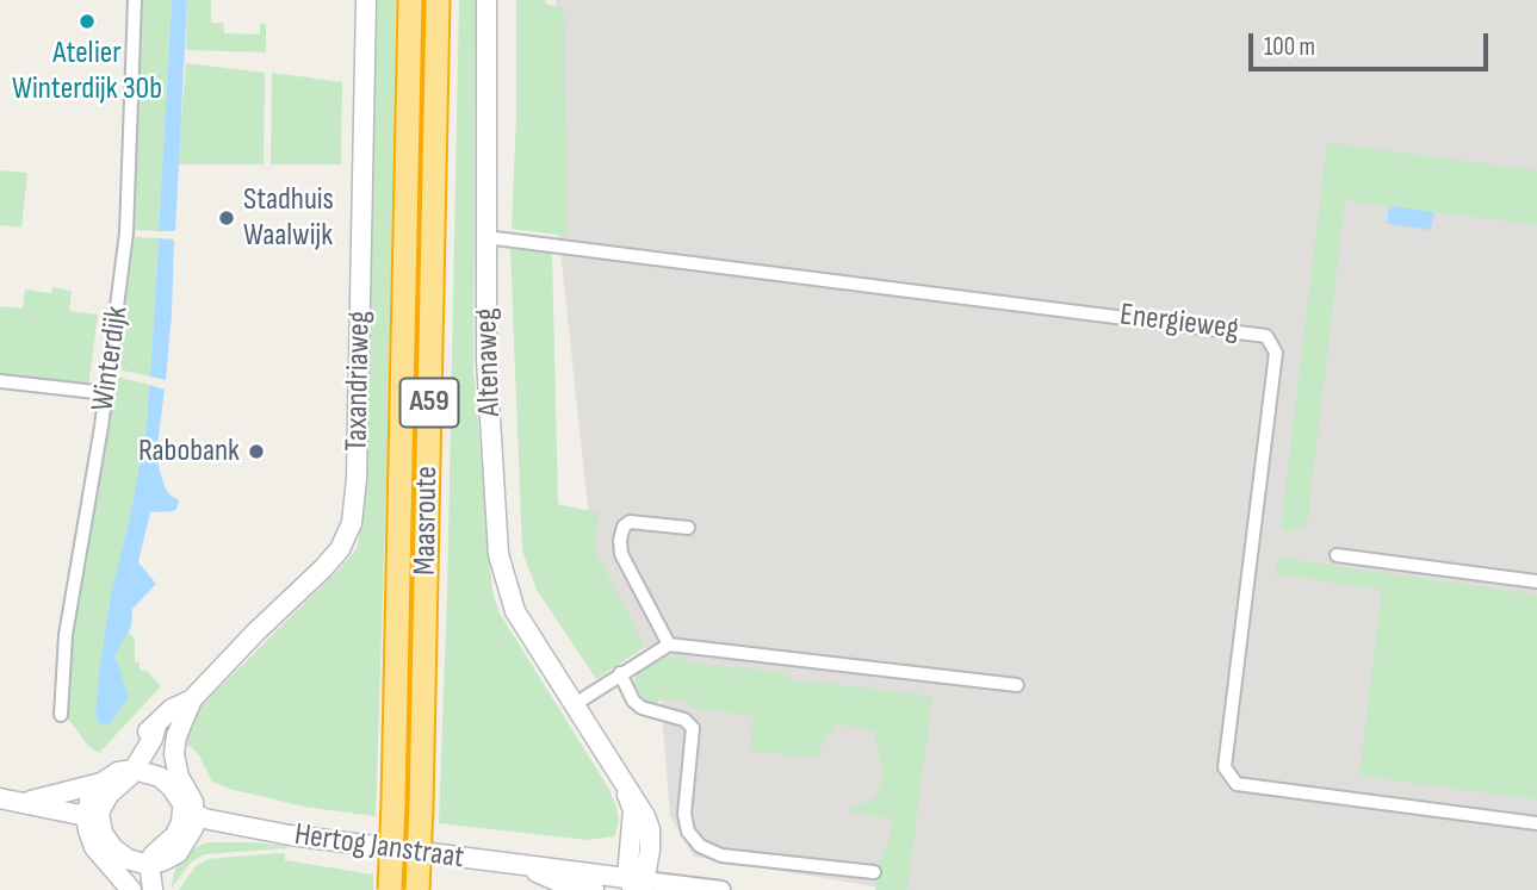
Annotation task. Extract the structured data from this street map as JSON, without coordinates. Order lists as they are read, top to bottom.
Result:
{
  "streets": {
    "highway": ["A59", "Maasroute"],
    "main road": ["Altenaweg", "Taxandriaweg", "Hertog Janstraat"],
    "street": ["Energieweg", "Winterdijk"]
  },
  "crossings": [
    ["Energieweg", "Altenaweg"],
    ["Altenaweg", "Hertog Janstraat"],
    ["Taxandriaweg", "Hertog Janstraat"]
  ],
  "places": ["Atelier Winterdijk 30b", "Stadhuis Waalwijk", "Rabobank"],
  "scale_bar": "100 m"
}
